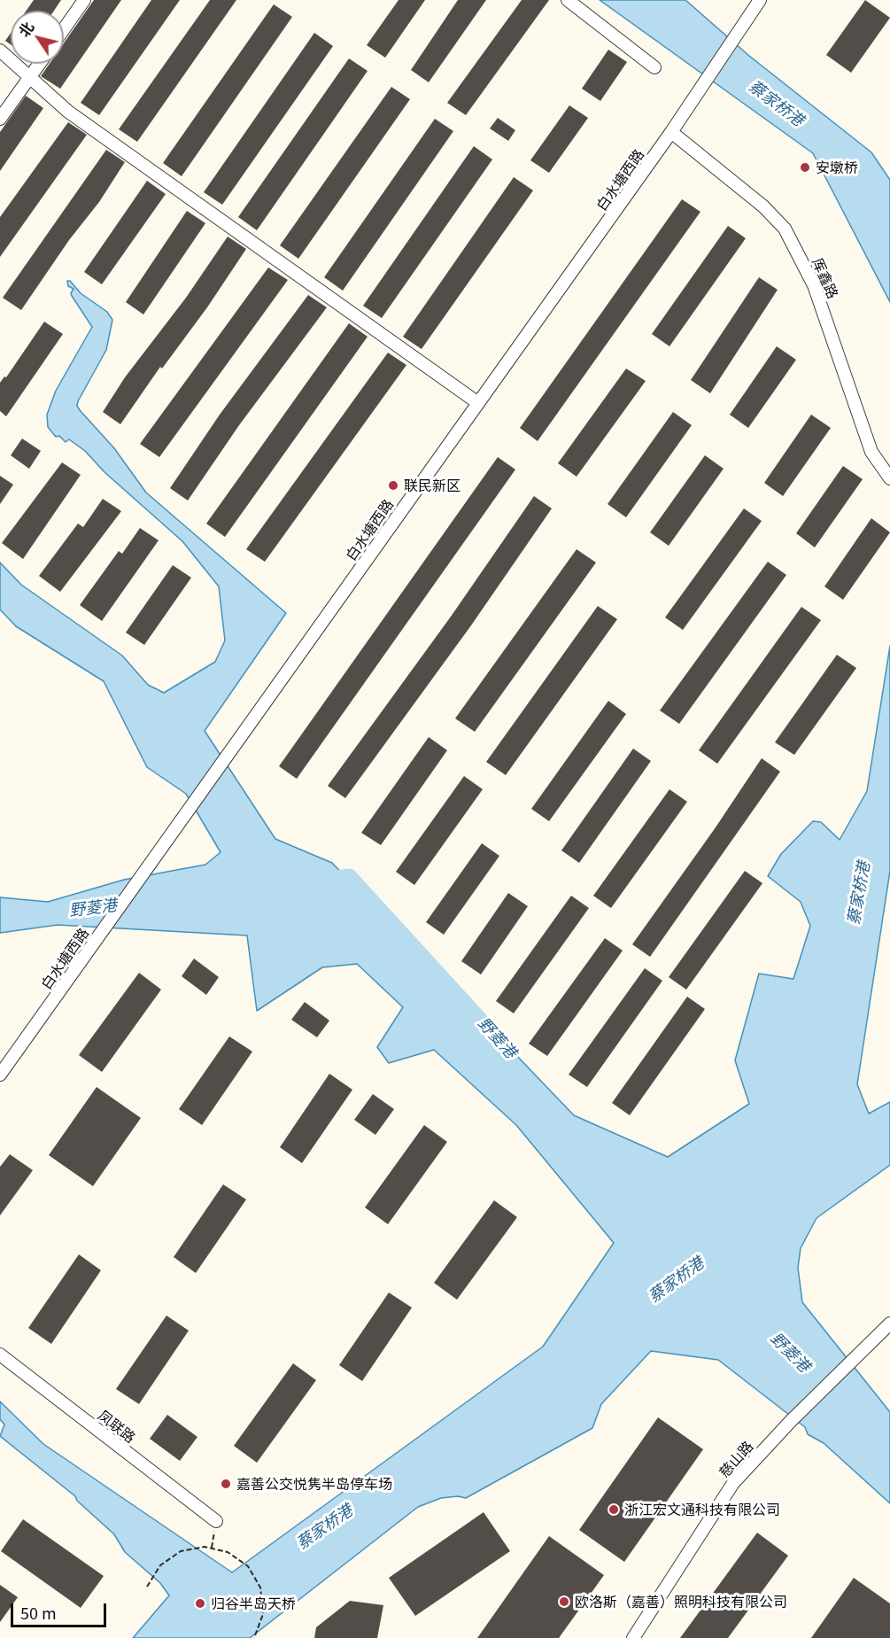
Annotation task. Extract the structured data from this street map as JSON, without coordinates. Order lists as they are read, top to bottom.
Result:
{
  "streets": {
    "street": [
      "白水塘西路",
      "厍鑫路",
      "凤联路",
      "慈山路"
    ]
  },
  "crossings": [
    ["白水塘西路", "厍鑫路"]
  ],
  "water": ["蔡家桥港", "野菱港"],
  "places": [
    "安墩桥",
    "联民新区",
    "嘉善公交悦隽半岛停车场",
    "浙江宏文通科技有限公司",
    "欧洛斯（嘉善）照明科技有限公司",
    "归谷半岛天桥"
  ],
  "scale_bar": "50 m",
  "north": "top left"
}
